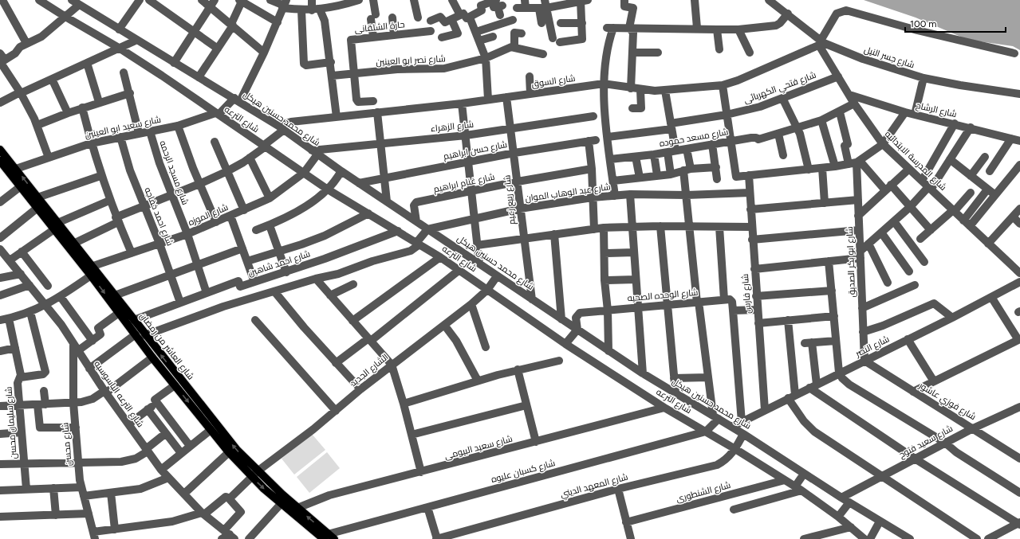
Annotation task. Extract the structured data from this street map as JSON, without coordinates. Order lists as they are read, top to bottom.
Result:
{
  "streets": {
    "main road": ["شارع العاشر من رمضان"],
    "street": [
      "حارة الشلقانى",
      "شارع جسر النيل",
      "شارع نصر ابو العينين",
      "شارع السوق",
      "شارع فتحي الكهربائى",
      "شارع الرشاح",
      "شارع محمد حسنين هيكل",
      "شارع الترعه",
      "شارع الزهراء",
      "شارع سعيد ابو العينين",
      "شارع مسعد حموده",
      "شارع حسن ابراهيم",
      "شارع المدرسة الابتدائيه",
      "شارع مسجد الرحمه",
      "شارع غنام ابراهيم",
      "شارع عبد الوهاب الموان",
      "شارع ربيع زعيم",
      "شارع الموزه",
      "شارع احمد خفاجه",
      "شارع ابو بكر الصديق",
      "شارع احمد شاهين",
      "شارع فارس",
      "شارع الوحده الصحيه",
      "شارع النصر",
      "الشارع الجديد",
      "شارع الترعه الباسوسيه",
      "شارع فوزي عاشور",
      "شارع سليمان محسن",
      "شارع سعيد فتوح",
      "شارع محسن",
      "شارع سعيد البيومى",
      "شارع كسبان عليوه",
      "شارع المعهد الديني",
      "شارع الشنطورى"
    ]
  },
  "crossings": [
    ["حارة الشلقانى", "شارع نصر ابو العينين"],
    ["شارع جسر النيل", "شارع السوق"],
    ["شارع جسر النيل", "شارع المدرسة الابتدائيه"],
    ["شارع السوق", "شارع محمد حسنين هيكل"],
    ["شارع السوق", "شارع المدرسة الابتدائيه"],
    ["شارع السوق", "شارع ربيع زعيم"],
    ["شارع فتحي الكهربائى", "شارع المدرسة الابتدائيه"],
    ["شارع الرشاح", "شارع المدرسة الابتدائيه"],
    ["شارع محمد حسنين هيكل", "شارع الزهراء"],
    ["شارع محمد حسنين هيكل", "شارع حسن ابراهيم"],
    ["شارع محمد حسنين هيكل", "شارع غنام ابراهيم"],
    ["شارع محمد حسنين هيكل", "شارع عبد الوهاب الموان"],
    ["شارع محمد حسنين هيكل", "شارع ربيع زعيم"],
    ["شارع محمد حسنين هيكل", "شارع الموزه"],
    ["شارع محمد حسنين هيكل", "شارع الوحده الصحيه"],
    ["شارع محمد حسنين هيكل", "شارع النصر"],
    ["شارع محمد حسنين هيكل", "الشارع الجديد"],
    ["شارع محمد حسنين هيكل", "شارع سعيد فتوح"],
    ["شارع محمد حسنين هيكل", "شارع المعهد الديني"],
    ["شارع الترعه", "شارع سعيد ابو العينين"],
    ["شارع الترعه", "شارع الموزه"],
    ["شارع الترعه", "شارع احمد شاهين"],
    ["شارع الترعه", "الشارع الجديد"],
    ["شارع الترعه", "شارع سعيد البيومى"],
    ["شارع الترعه", "شارع كسبان عليوه"],
    ["شارع الترعه", "شارع المعهد الديني"],
    ["شارع الترعه", "شارع الشنطورى"],
    ["شارع الزهراء", "شارع ربيع زعيم"],
    ["شارع الزهراء", "شارع الموزه"],
    ["شارع سعيد ابو العينين", "شارع مسجد الرحمه"],
    ["شارع سعيد ابو العينين", "شارع احمد خفاجه"],
    ["شارع سعيد ابو العينين", "شارع العاشر من رمضان"],
    ["شارع مسعد حموده", "شارع المدرسة الابتدائيه"],
    ["شارع مسعد حموده", "شارع ابو بكر الصديق"],
    ["شارع حسن ابراهيم", "شارع غنام ابراهيم"],
    ["شارع حسن ابراهيم", "شارع ربيع زعيم"],
    ["شارع مسجد الرحمه", "شارع الموزه"],
    ["شارع مسجد الرحمه", "شارع احمد شاهين"],
    ["شارع غنام ابراهيم", "شارع ربيع زعيم"],
    ["شارع عبد الوهاب الموان", "شارع ربيع زعيم"],
    ["شارع عبد الوهاب الموان", "شارع فارس"],
    ["شارع الموزه", "شارع احمد خفاجه"],
    ["شارع الموزه", "شارع العاشر من رمضان"],
    ["شارع احمد خفاجه", "شارع احمد شاهين"],
    ["شارع ابو بكر الصديق", "شارع النصر"],
    ["شارع ابو بكر الصديق", "شارع فوزي عاشور"],
    ["شارع احمد شاهين", "شارع العاشر من رمضان"],
    ["شارع فارس", "شارع النصر"],
    ["شارع العاشر من رمضان", "الشارع الجديد"],
    ["شارع العاشر من رمضان", "شارع سعيد البيومى"],
    ["شارع العاشر من رمضان", "شارع كسبان عليوه"],
    ["شارع النصر", "شارع فوزي عاشور"],
    ["الشارع الجديد", "شارع الترعه الباسوسيه"],
    ["شارع الترعه الباسوسيه", "شارع محسن"],
    ["شارع فوزي عاشور", "شارع سعيد فتوح"]
  ],
  "scale_bar": "100 m"
}
